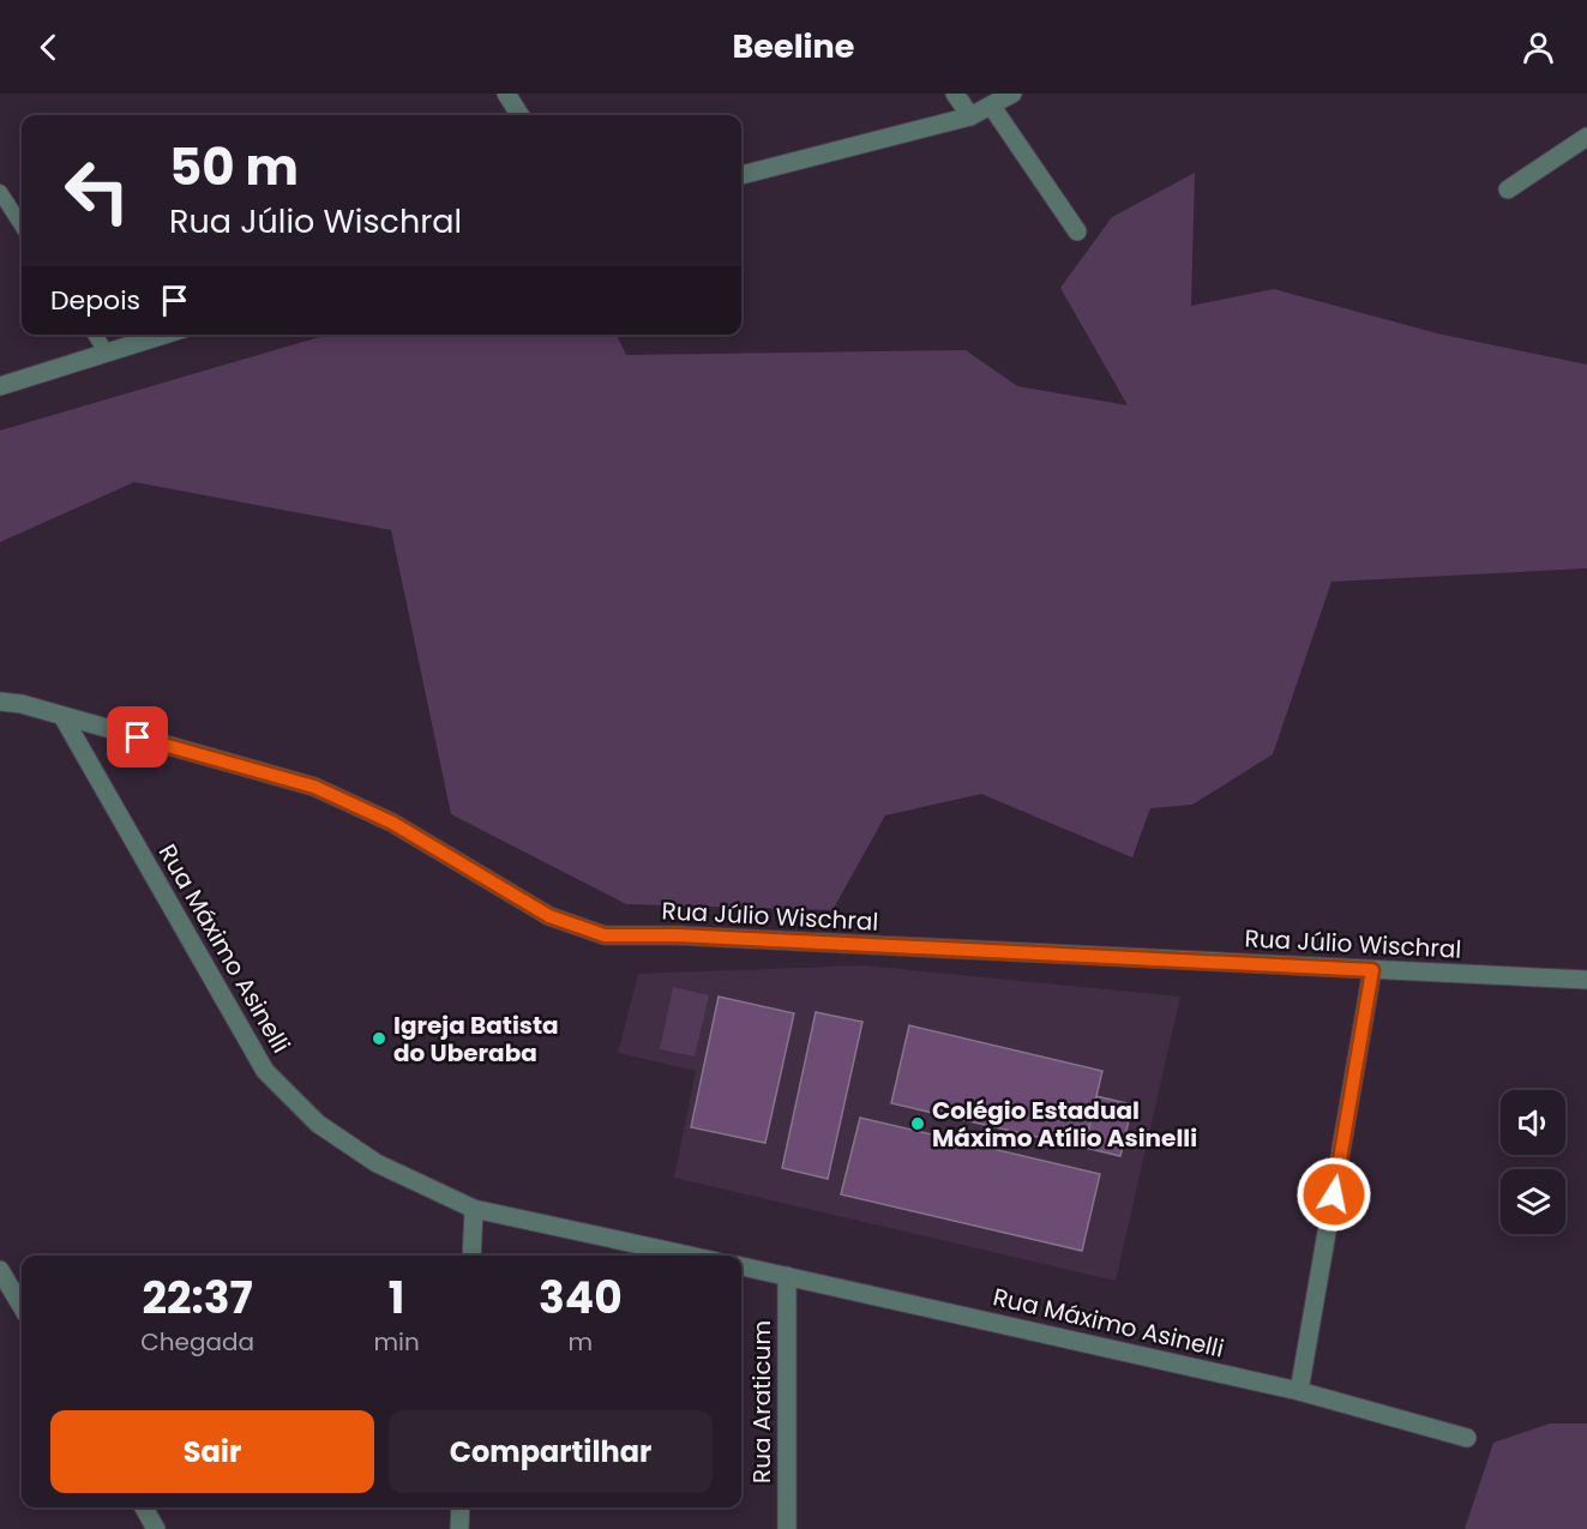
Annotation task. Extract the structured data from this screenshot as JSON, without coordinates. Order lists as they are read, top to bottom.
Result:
{
  "streets": {
    "street": ["Rua Júlio Wischral", "Rua Máximo Asinelli", "Rua Araticum"]
  },
  "crossings": [
    ["Rua Júlio Wischral", "Rua Máximo Asinelli"],
    ["Rua Máximo Asinelli", "Rua Araticum"]
  ],
  "places": ["Igreja Batista do Uberaba", "Colégio Estadual Máximo Atílio Asinelli"],
  "page": {
    "header": "Beeline",
    "turn": ["50 m", "Rua Júlio Wischral"],
    "then": "Depois",
    "eta": [
      "22:37",
      "Chegada",
      "1",
      "min",
      "340",
      "m"
    ],
    "buttons": ["Sair", "Compartilhar"]
  }
}
